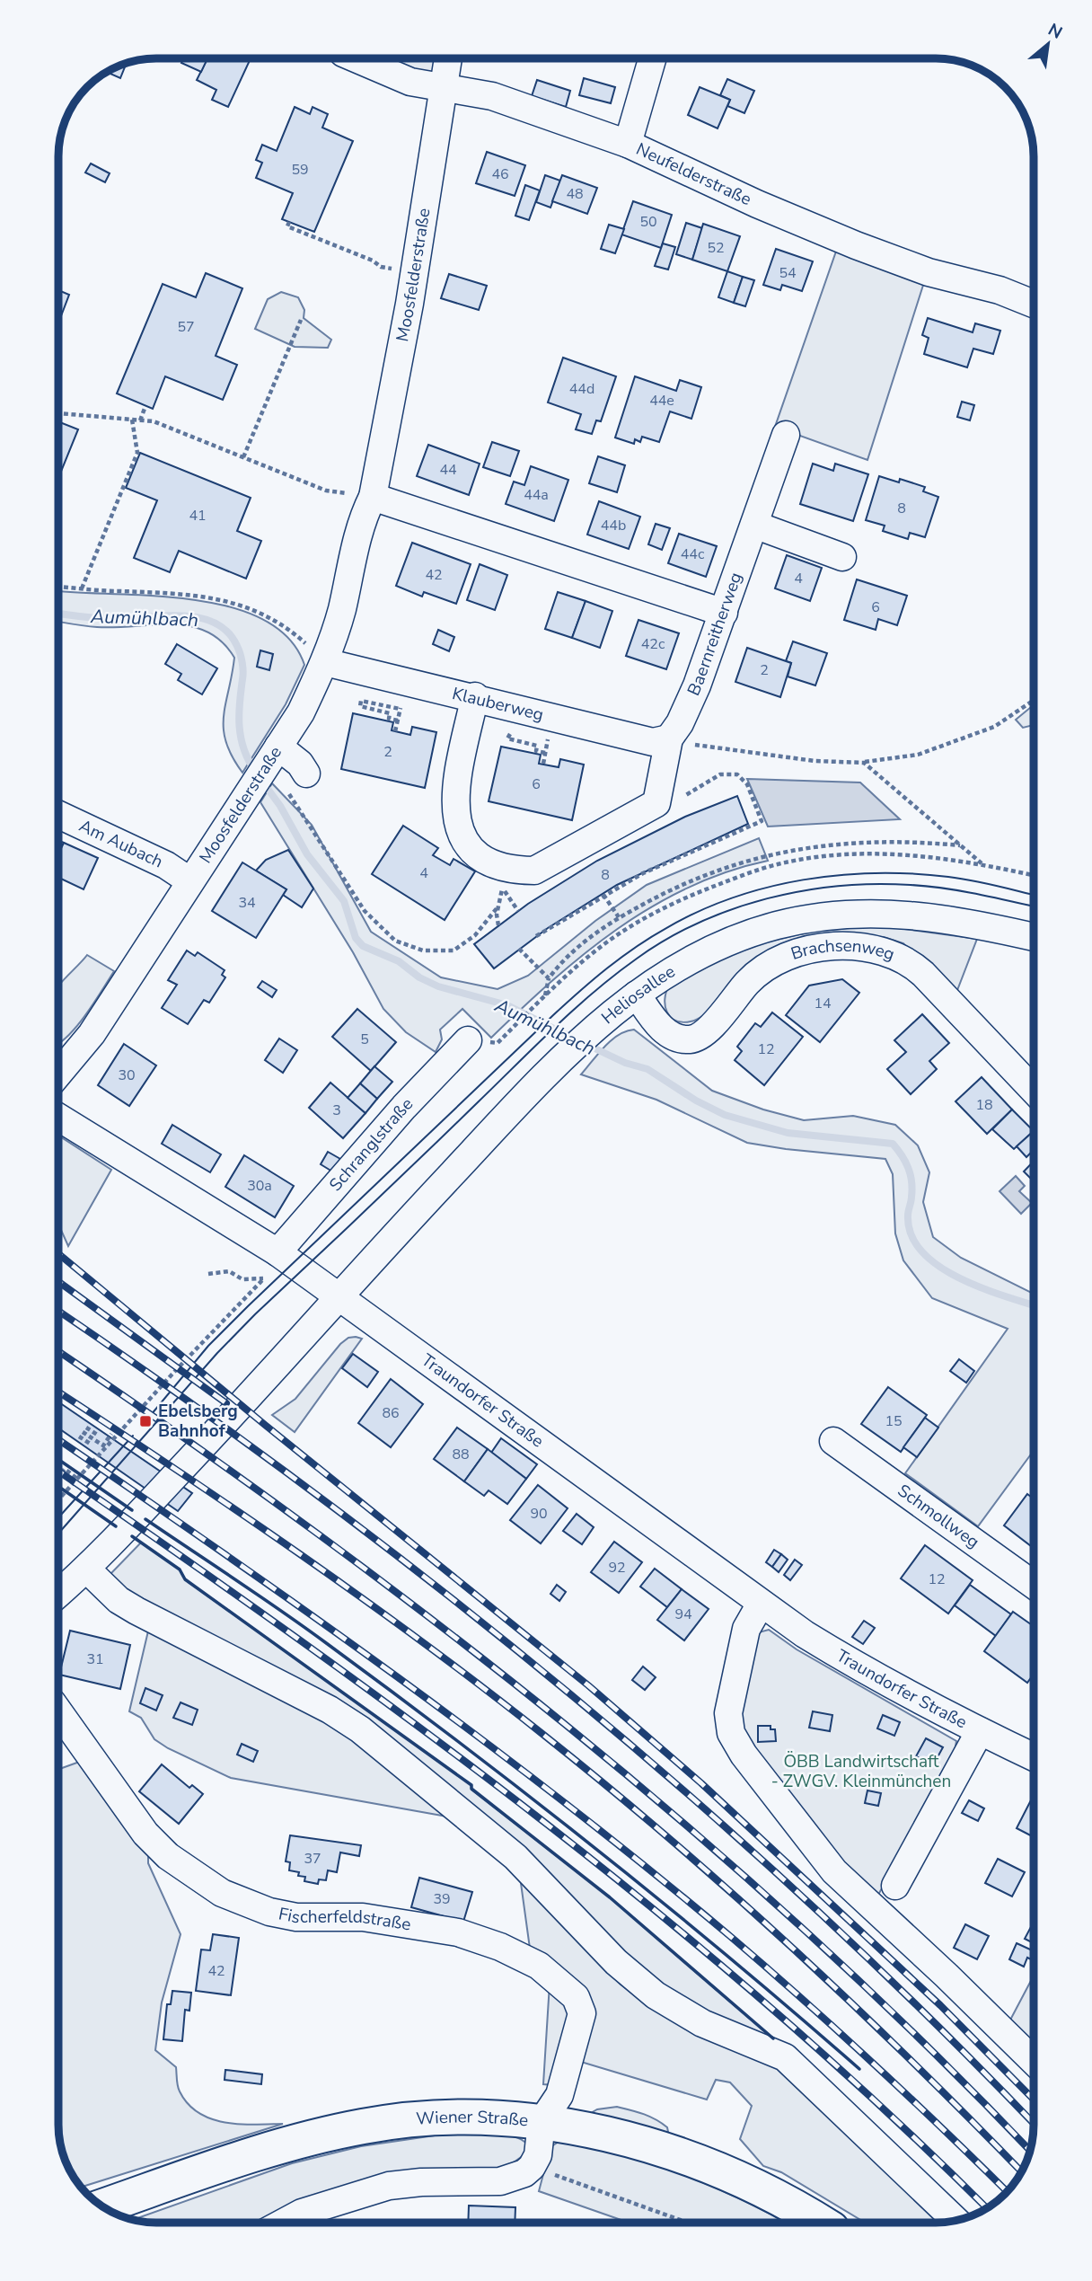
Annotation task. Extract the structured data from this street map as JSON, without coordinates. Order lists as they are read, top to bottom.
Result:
{
  "streets": {
    "main road": ["Wiener Straße"],
    "street": [
      "Neufelderstraße",
      "Moosfelderstraße",
      "Baernreitherweg",
      "Klauberweg",
      "Am Aubach",
      "Brachsenweg",
      "Heliosallee",
      "Schranglstraße",
      "Traundorfer Straße",
      "Schmollweg",
      "Fischerfeldstraße"
    ]
  },
  "crossings": [
    ["Neufelderstraße", "Moosfelderstraße"],
    ["Moosfelderstraße", "Klauberweg"],
    ["Moosfelderstraße", "Am Aubach"],
    ["Baernreitherweg", "Klauberweg"],
    ["Brachsenweg", "Heliosallee"],
    ["Heliosallee", "Traundorfer Straße"],
    ["Fischerfeldstraße", "Wiener Straße"]
  ],
  "water": ["Aumühlbach"],
  "parks": ["ÖBB Landwirtschaft - ZWGV. Kleinmünchen"],
  "places": {
    "transit": ["Ebelsberg Bahnhof"]
  },
  "house_numbers": [
    "59",
    "46",
    "48",
    "50",
    "52",
    "54",
    "57",
    "44d",
    "44e",
    "44",
    "44a",
    "8",
    "41",
    "44b",
    "44c",
    "42",
    "4",
    "6",
    "42c",
    "2",
    "2",
    "6",
    "4",
    "8",
    "34",
    "14",
    "5",
    "12",
    "30",
    "18",
    "3",
    "30a",
    "86",
    "15",
    "88",
    "90",
    "92",
    "12",
    "94",
    "31",
    "37",
    "39",
    "42"
  ],
  "north": "top right"
}
